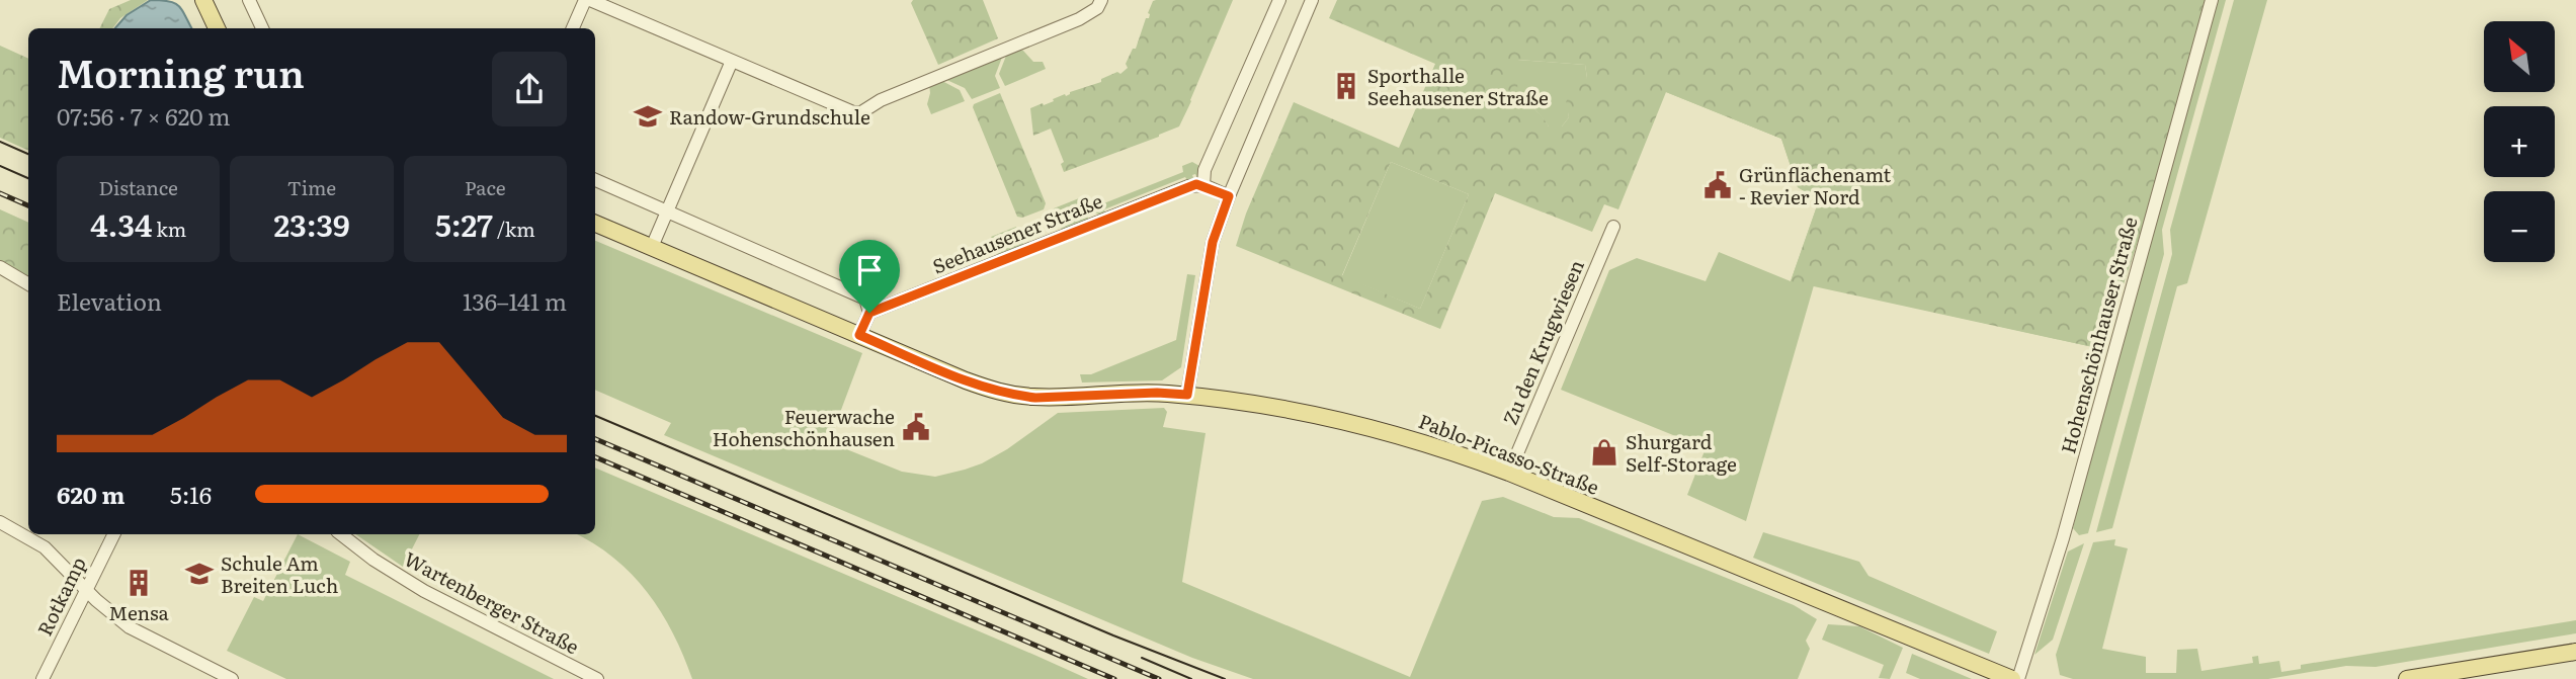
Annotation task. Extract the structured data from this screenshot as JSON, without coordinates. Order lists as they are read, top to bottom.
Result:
{
  "streets": {
    "main road": ["Pablo-Picasso-Straße"],
    "street": [
      "Seehausener Straße",
      "Hohenschönhauser Straße",
      "Zu den Krugwiesen",
      "Rotkamp",
      "Wartenberger Straße"
    ]
  },
  "crossings": [
    ["Zu den Krugwiesen", "Pablo-Picasso-Straße"]
  ],
  "places": {
    "building": ["Sporthalle Seehausener Straße", "Mensa"],
    "school or university": ["Randow-Grundschule", "Schule Am Breiten Luch"],
    "public building": ["Grünflächenamt - Revier Nord", "Feuerwache Hohenschönhausen"],
    "shop": ["Shurgard Self-Storage"]
  },
  "north": "top left",
  "page": {
    "map_buttons": ["+", "−"],
    "heading": ["Morning run", "07:56 · 7 × 620 m"],
    "stats": [
      ["Distance", "4.34 km"],
      ["Time", "23:39"],
      ["Pace", "5:27 /km"]
    ],
    "chart": ["Elevation", "136–141 m"],
    "list": [
      {
        "name": "620 m",
        "note": "5:16"
      }
    ]
  }
}
